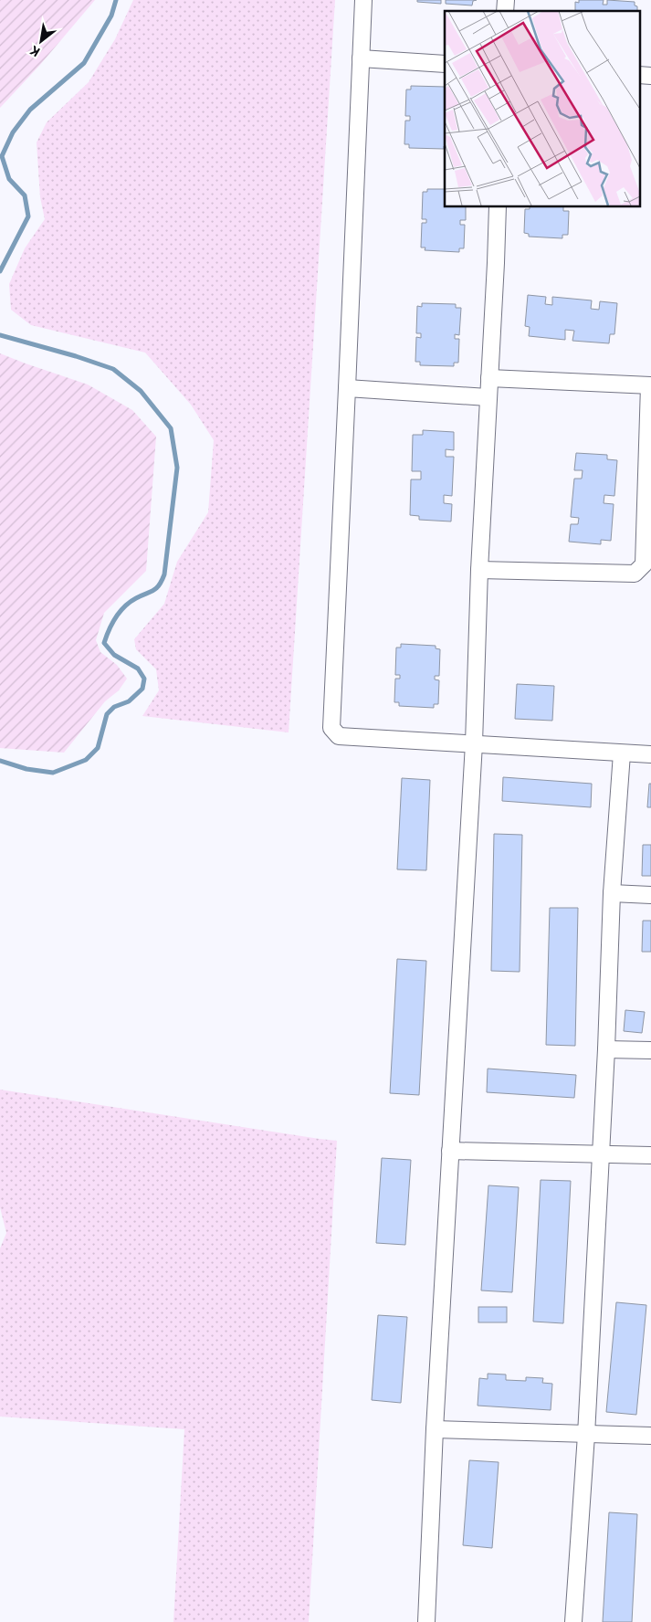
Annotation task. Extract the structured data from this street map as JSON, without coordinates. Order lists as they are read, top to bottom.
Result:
{
  "north": "bottom left"
}
